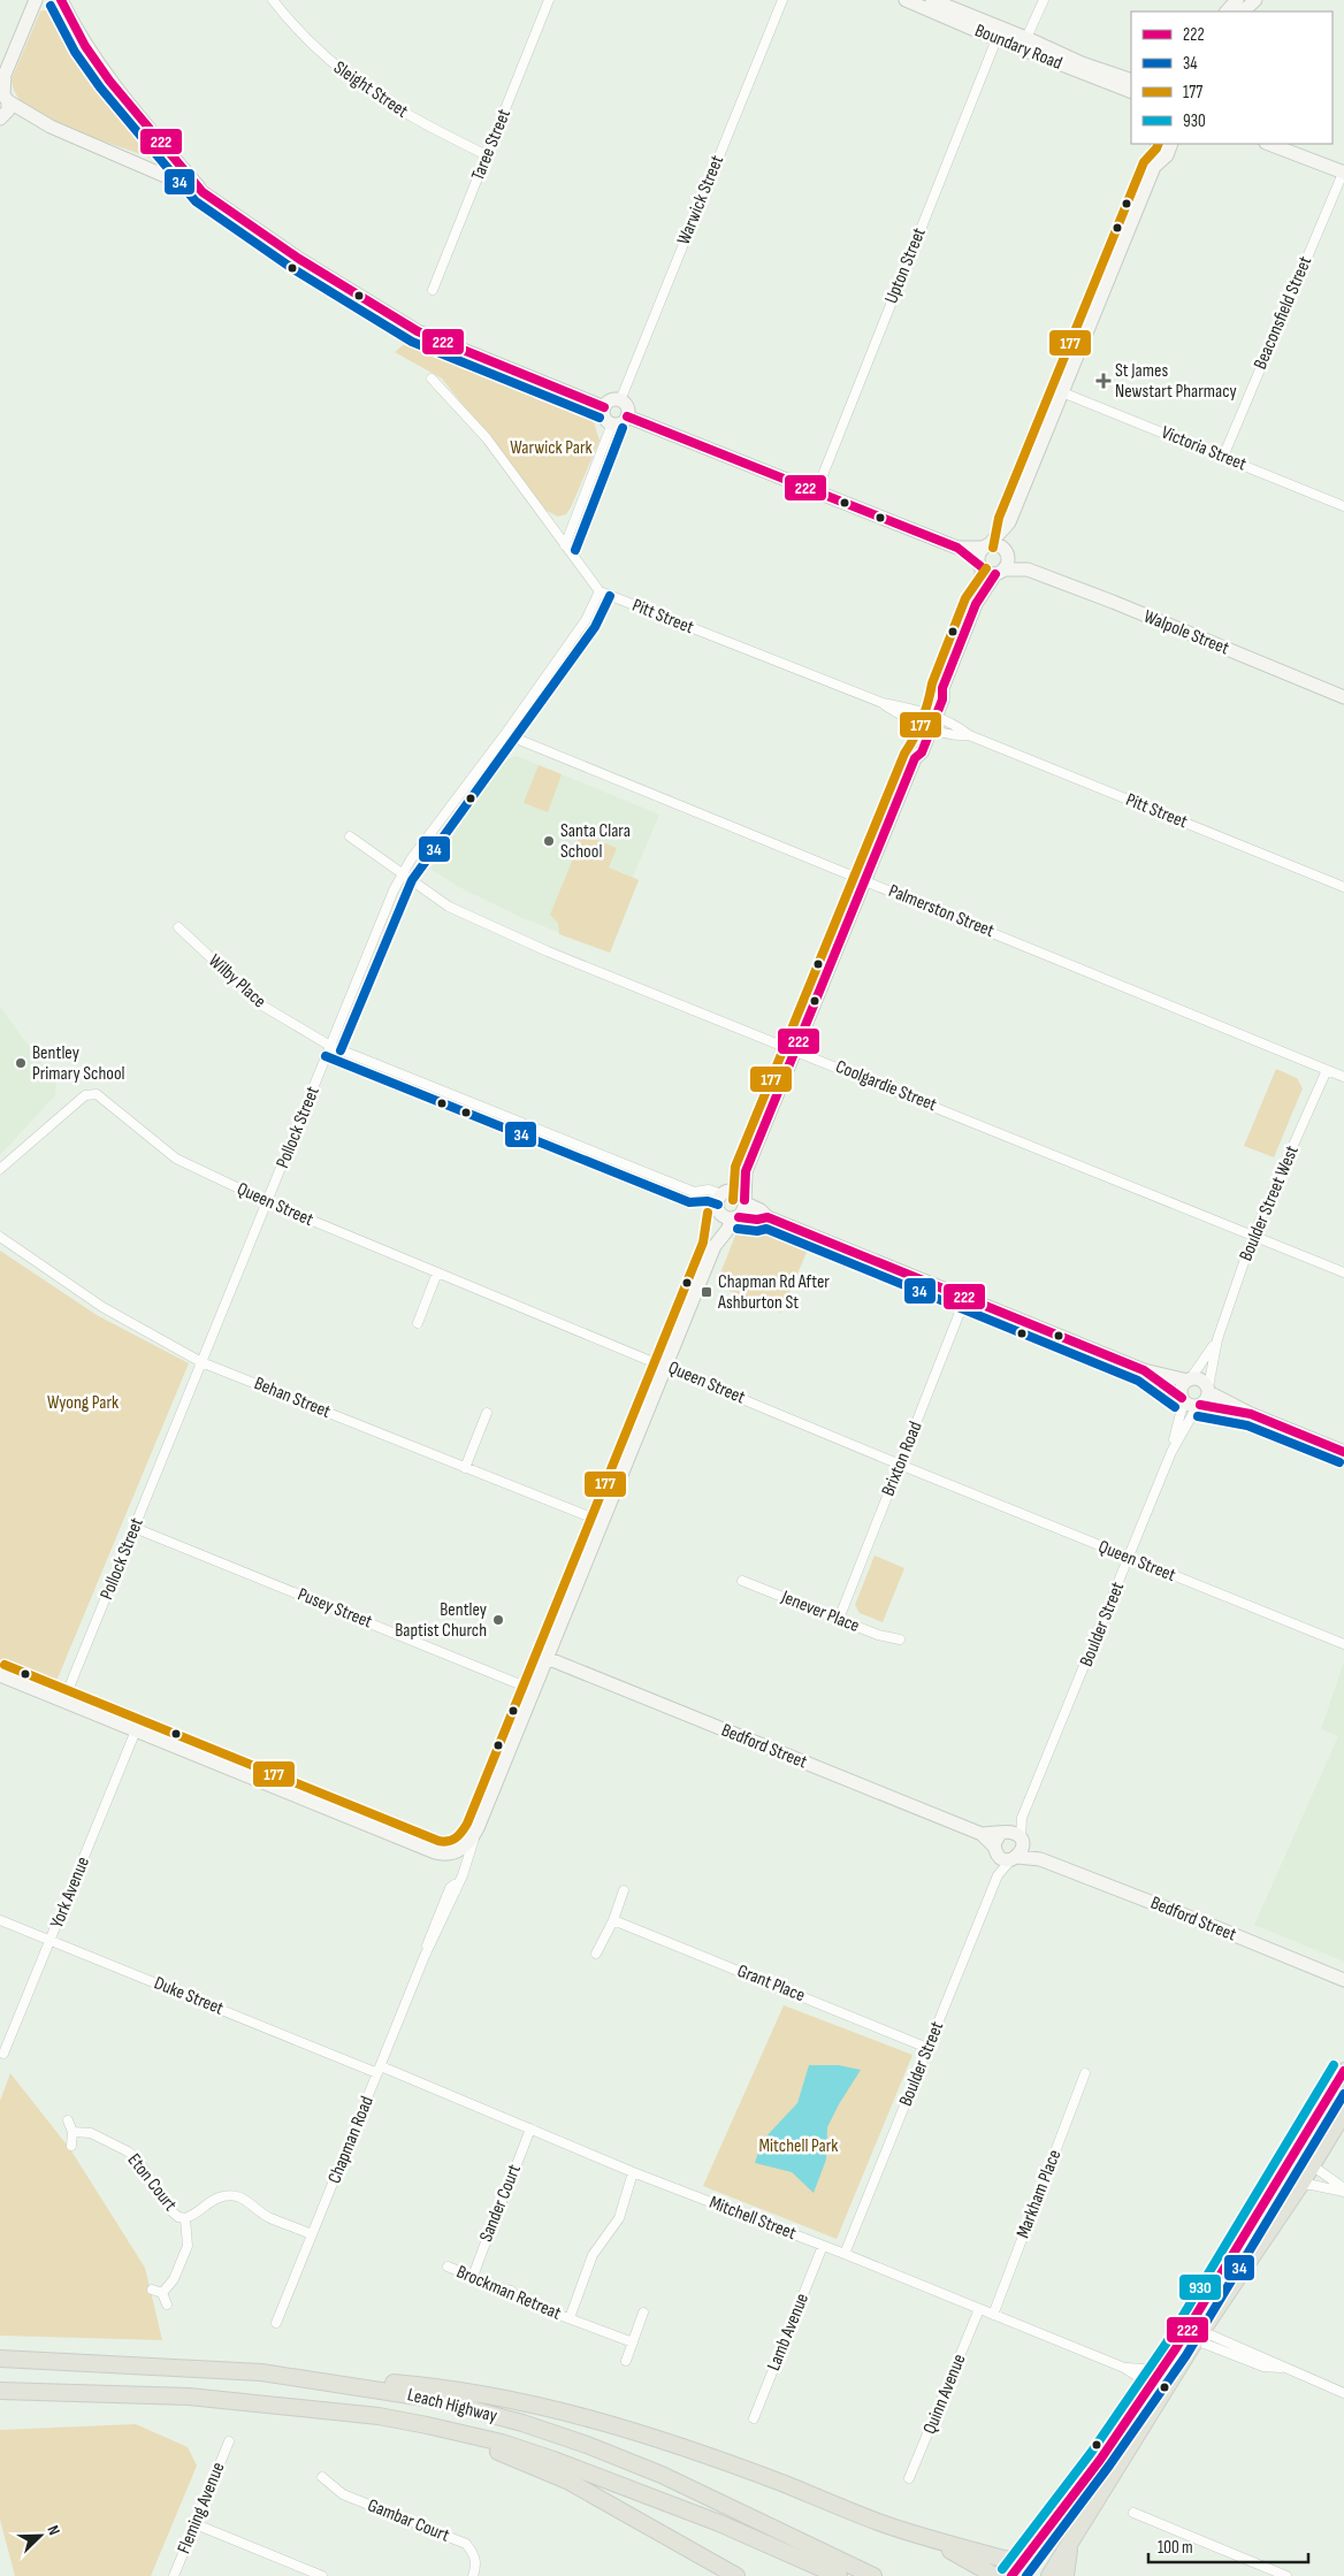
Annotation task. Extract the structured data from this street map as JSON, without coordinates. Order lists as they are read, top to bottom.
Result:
{
  "streets": {
    "highway": ["Leach Highway"],
    "street": [
      "Boundary Road",
      "Sleight Street",
      "Taree Street",
      "Warwick Street",
      "Upton Street",
      "Beaconsfield Street",
      "Victoria Street",
      "Pitt Street",
      "Walpole Street",
      "Palmerston Street",
      "Wilby Place",
      "Coolgardie Street",
      "Pollock Street",
      "Boulder Street West",
      "Queen Street",
      "Behan Street",
      "Brixton Road",
      "Pusey Street",
      "Jenever Place",
      "Boulder Street",
      "Bedford Street",
      "York Avenue",
      "Grant Place",
      "Duke Street",
      "Chapman Road",
      "Eton Court",
      "Markham Place",
      "Sander Court",
      "Mitchell Street",
      "Brockman Retreat",
      "Lamb Avenue",
      "Quinn Avenue",
      "Fleming Avenue",
      "Gambar Court"
    ]
  },
  "crossings": [
    ["Boundary Road", "Upton Street"],
    ["Sleight Street", "Taree Street"],
    ["Beaconsfield Street", "Victoria Street"],
    ["Pitt Street", "Pollock Street"],
    ["Pitt Street", "Chapman Road"],
    ["Walpole Street", "Chapman Road"],
    ["Palmerston Street", "Pollock Street"],
    ["Palmerston Street", "Boulder Street West"],
    ["Palmerston Street", "Chapman Road"],
    ["Wilby Place", "Pollock Street"],
    ["Coolgardie Street", "Pollock Street"],
    ["Coolgardie Street", "Boulder Street West"],
    ["Coolgardie Street", "Chapman Road"],
    ["Pollock Street", "Queen Street"],
    ["Pollock Street", "Behan Street"],
    ["Pollock Street", "Pusey Street"],
    ["Queen Street", "Brixton Road"],
    ["Queen Street", "Boulder Street"],
    ["Queen Street", "Chapman Road"],
    ["Behan Street", "Chapman Road"],
    ["Brixton Road", "Jenever Place"],
    ["Pusey Street", "Chapman Road"],
    ["Boulder Street", "Bedford Street"],
    ["Boulder Street", "Grant Place"],
    ["Boulder Street", "Mitchell Street"],
    ["Bedford Street", "Chapman Road"],
    ["York Avenue", "Duke Street"],
    ["York Avenue", "Chapman Road"],
    ["Duke Street", "Chapman Road"],
    ["Duke Street", "Mitchell Street"],
    ["Chapman Road", "Mitchell Street"],
    ["Markham Place", "Mitchell Street"],
    ["Sander Court", "Mitchell Street"],
    ["Sander Court", "Brockman Retreat"],
    ["Mitchell Street", "Brockman Retreat"],
    ["Mitchell Street", "Lamb Avenue"],
    ["Mitchell Street", "Quinn Avenue"]
  ],
  "parks": ["Warwick Park", "Wyong Park", "Mitchell Park"],
  "places": {
    "health": ["St James Newstart Pharmacy"],
    "other": ["Santa Clara School", "Bentley Primary School", "Bentley Baptist Church"],
    "transit": ["Chapman Rd After Ashburton St"]
  },
  "lines": [
    "transit line 222",
    "transit line 34",
    "transit line 177",
    "transit line 930"
  ],
  "legend": [
    "222",
    "34",
    "177",
    "930"
  ],
  "scale_bar": "100 m",
  "north": "top right"
}
